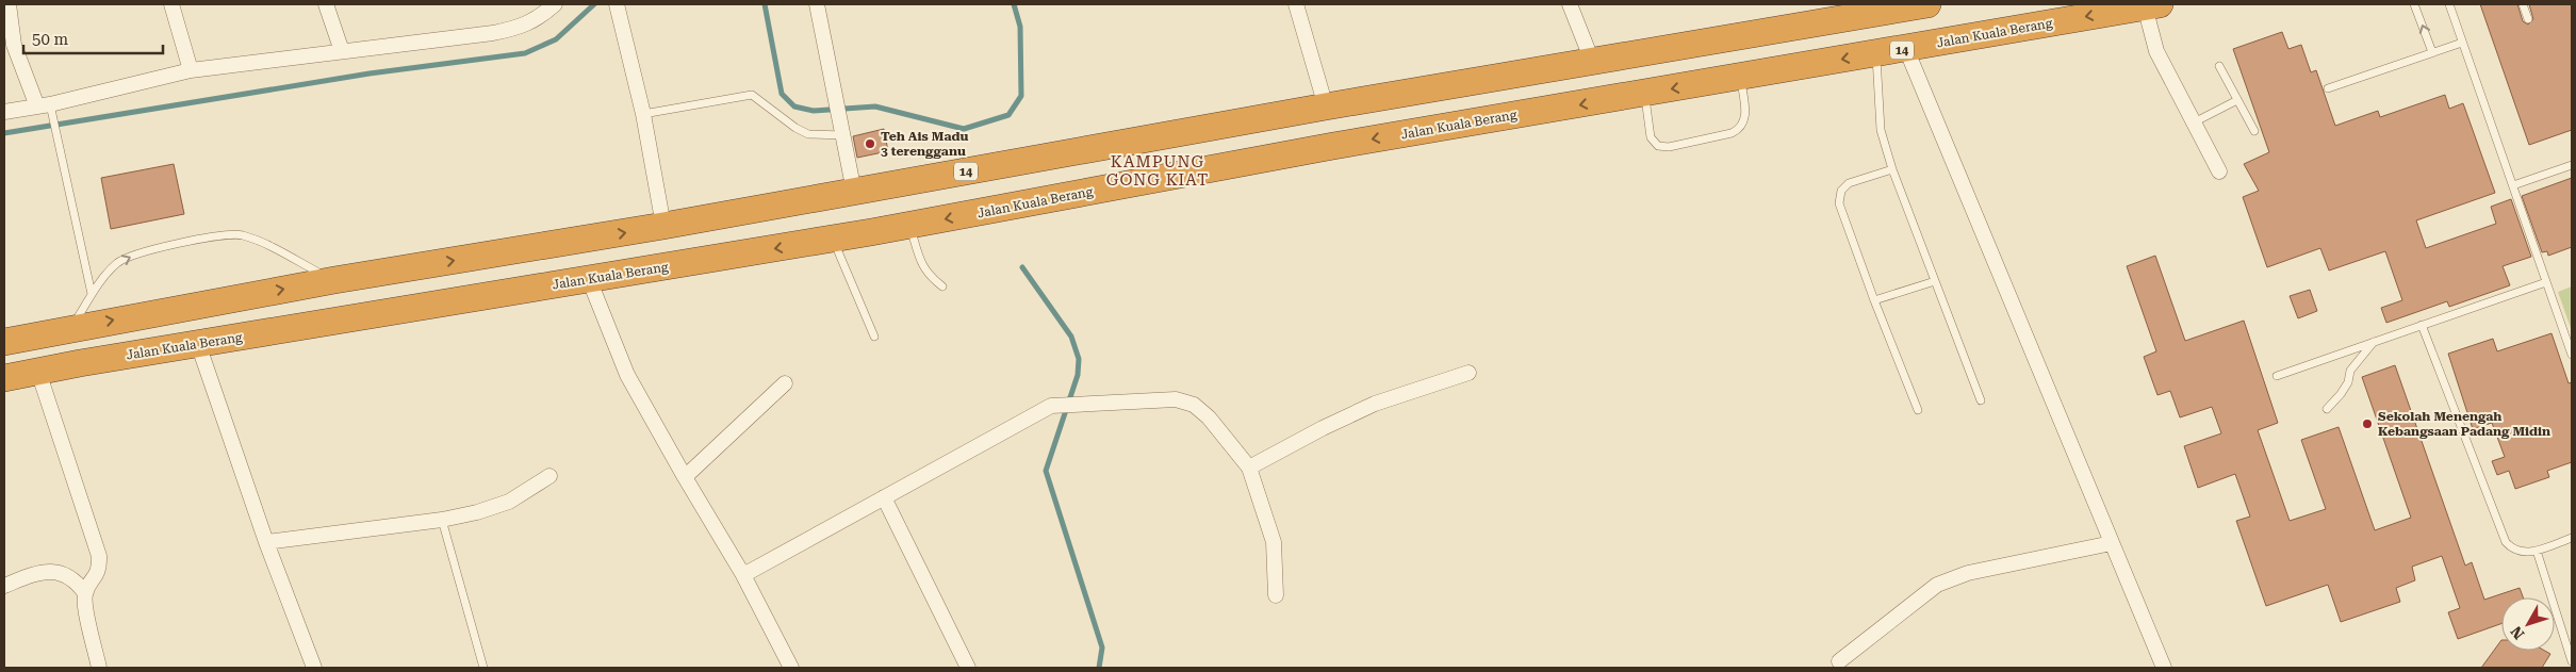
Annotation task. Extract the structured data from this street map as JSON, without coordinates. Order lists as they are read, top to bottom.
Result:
{
  "streets": {
    "highway": ["Jalan Kuala Berang", "14"]
  },
  "districts": ["KAMPUNG GONG KIAT"],
  "places": ["Teh Ais Madu 3 terengganu", "Sekolah Menengah Kebangsaan Padang Midin"],
  "scale_bar": "50 m",
  "north": "bottom left"
}
